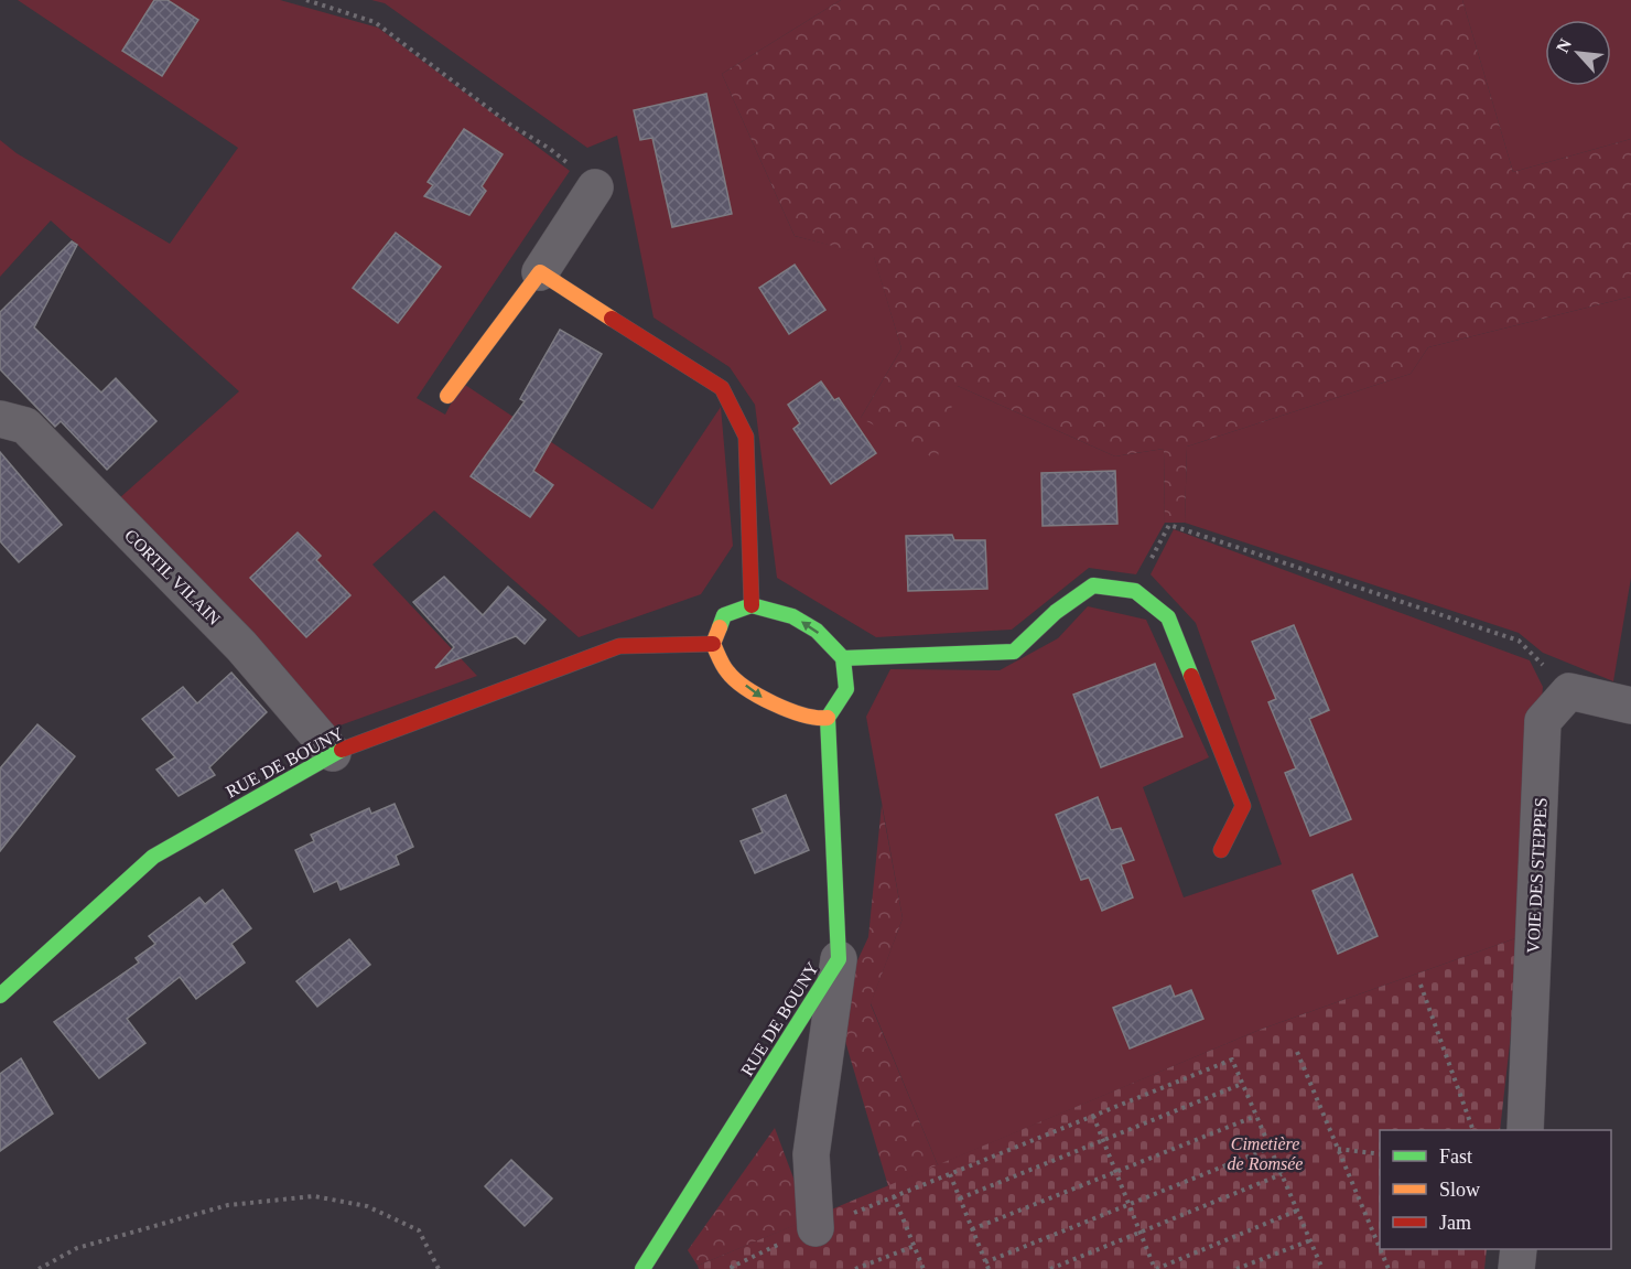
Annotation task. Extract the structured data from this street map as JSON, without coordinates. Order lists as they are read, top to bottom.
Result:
{
  "streets": {
    "street": ["CORTIL VILAIN", "RUE DE BOUNY", "VOIE DES STEPPES"]
  },
  "crossings": [
    ["CORTIL VILAIN", "RUE DE BOUNY"]
  ],
  "parks": ["Cimetière de Romsée"],
  "legend": ["Fast", "Slow", "Jam"],
  "north": "top left"
}
